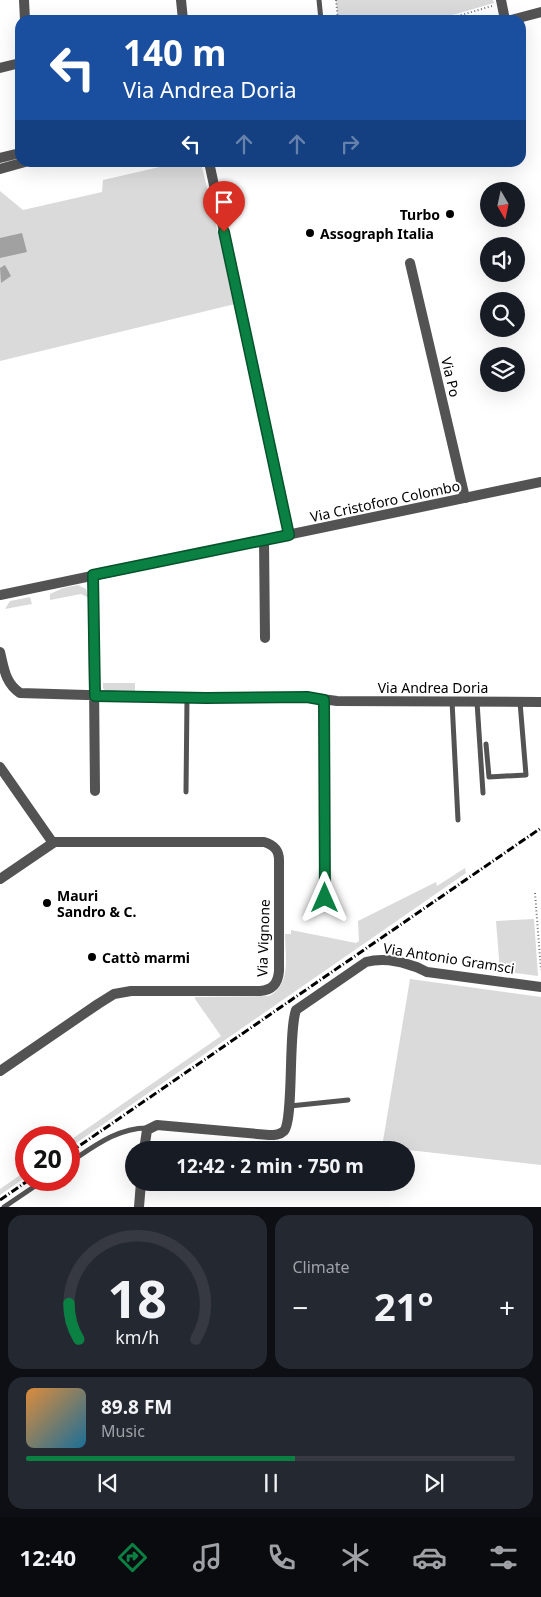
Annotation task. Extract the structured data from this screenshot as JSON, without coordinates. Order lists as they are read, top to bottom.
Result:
{
  "streets": {
    "street": [
      "Via Po",
      "Via Cristoforo Colombo",
      "Via Andrea Doria",
      "Via Vignone",
      "Via Antonio Gramsci"
    ]
  },
  "crossings": [
    ["Via Po", "Via Cristoforo Colombo"]
  ],
  "places": [
    "Turbo",
    "Assograph Italia",
    "Mauri Sandro & C.",
    "Cattò marmi"
  ],
  "north": "bottom",
  "page": {
    "turn": ["140 m", "Via Andrea Doria"],
    "limit": "20",
    "trip": "12:42 · 2 min · 750 m",
    "tile": "Climate",
    "heat": ["−", "21°", "+"],
    "song": ["89.8 FM", "Music"],
    "tabs": "12:40",
    "gauge": ["18", "km/h"]
  }
}
